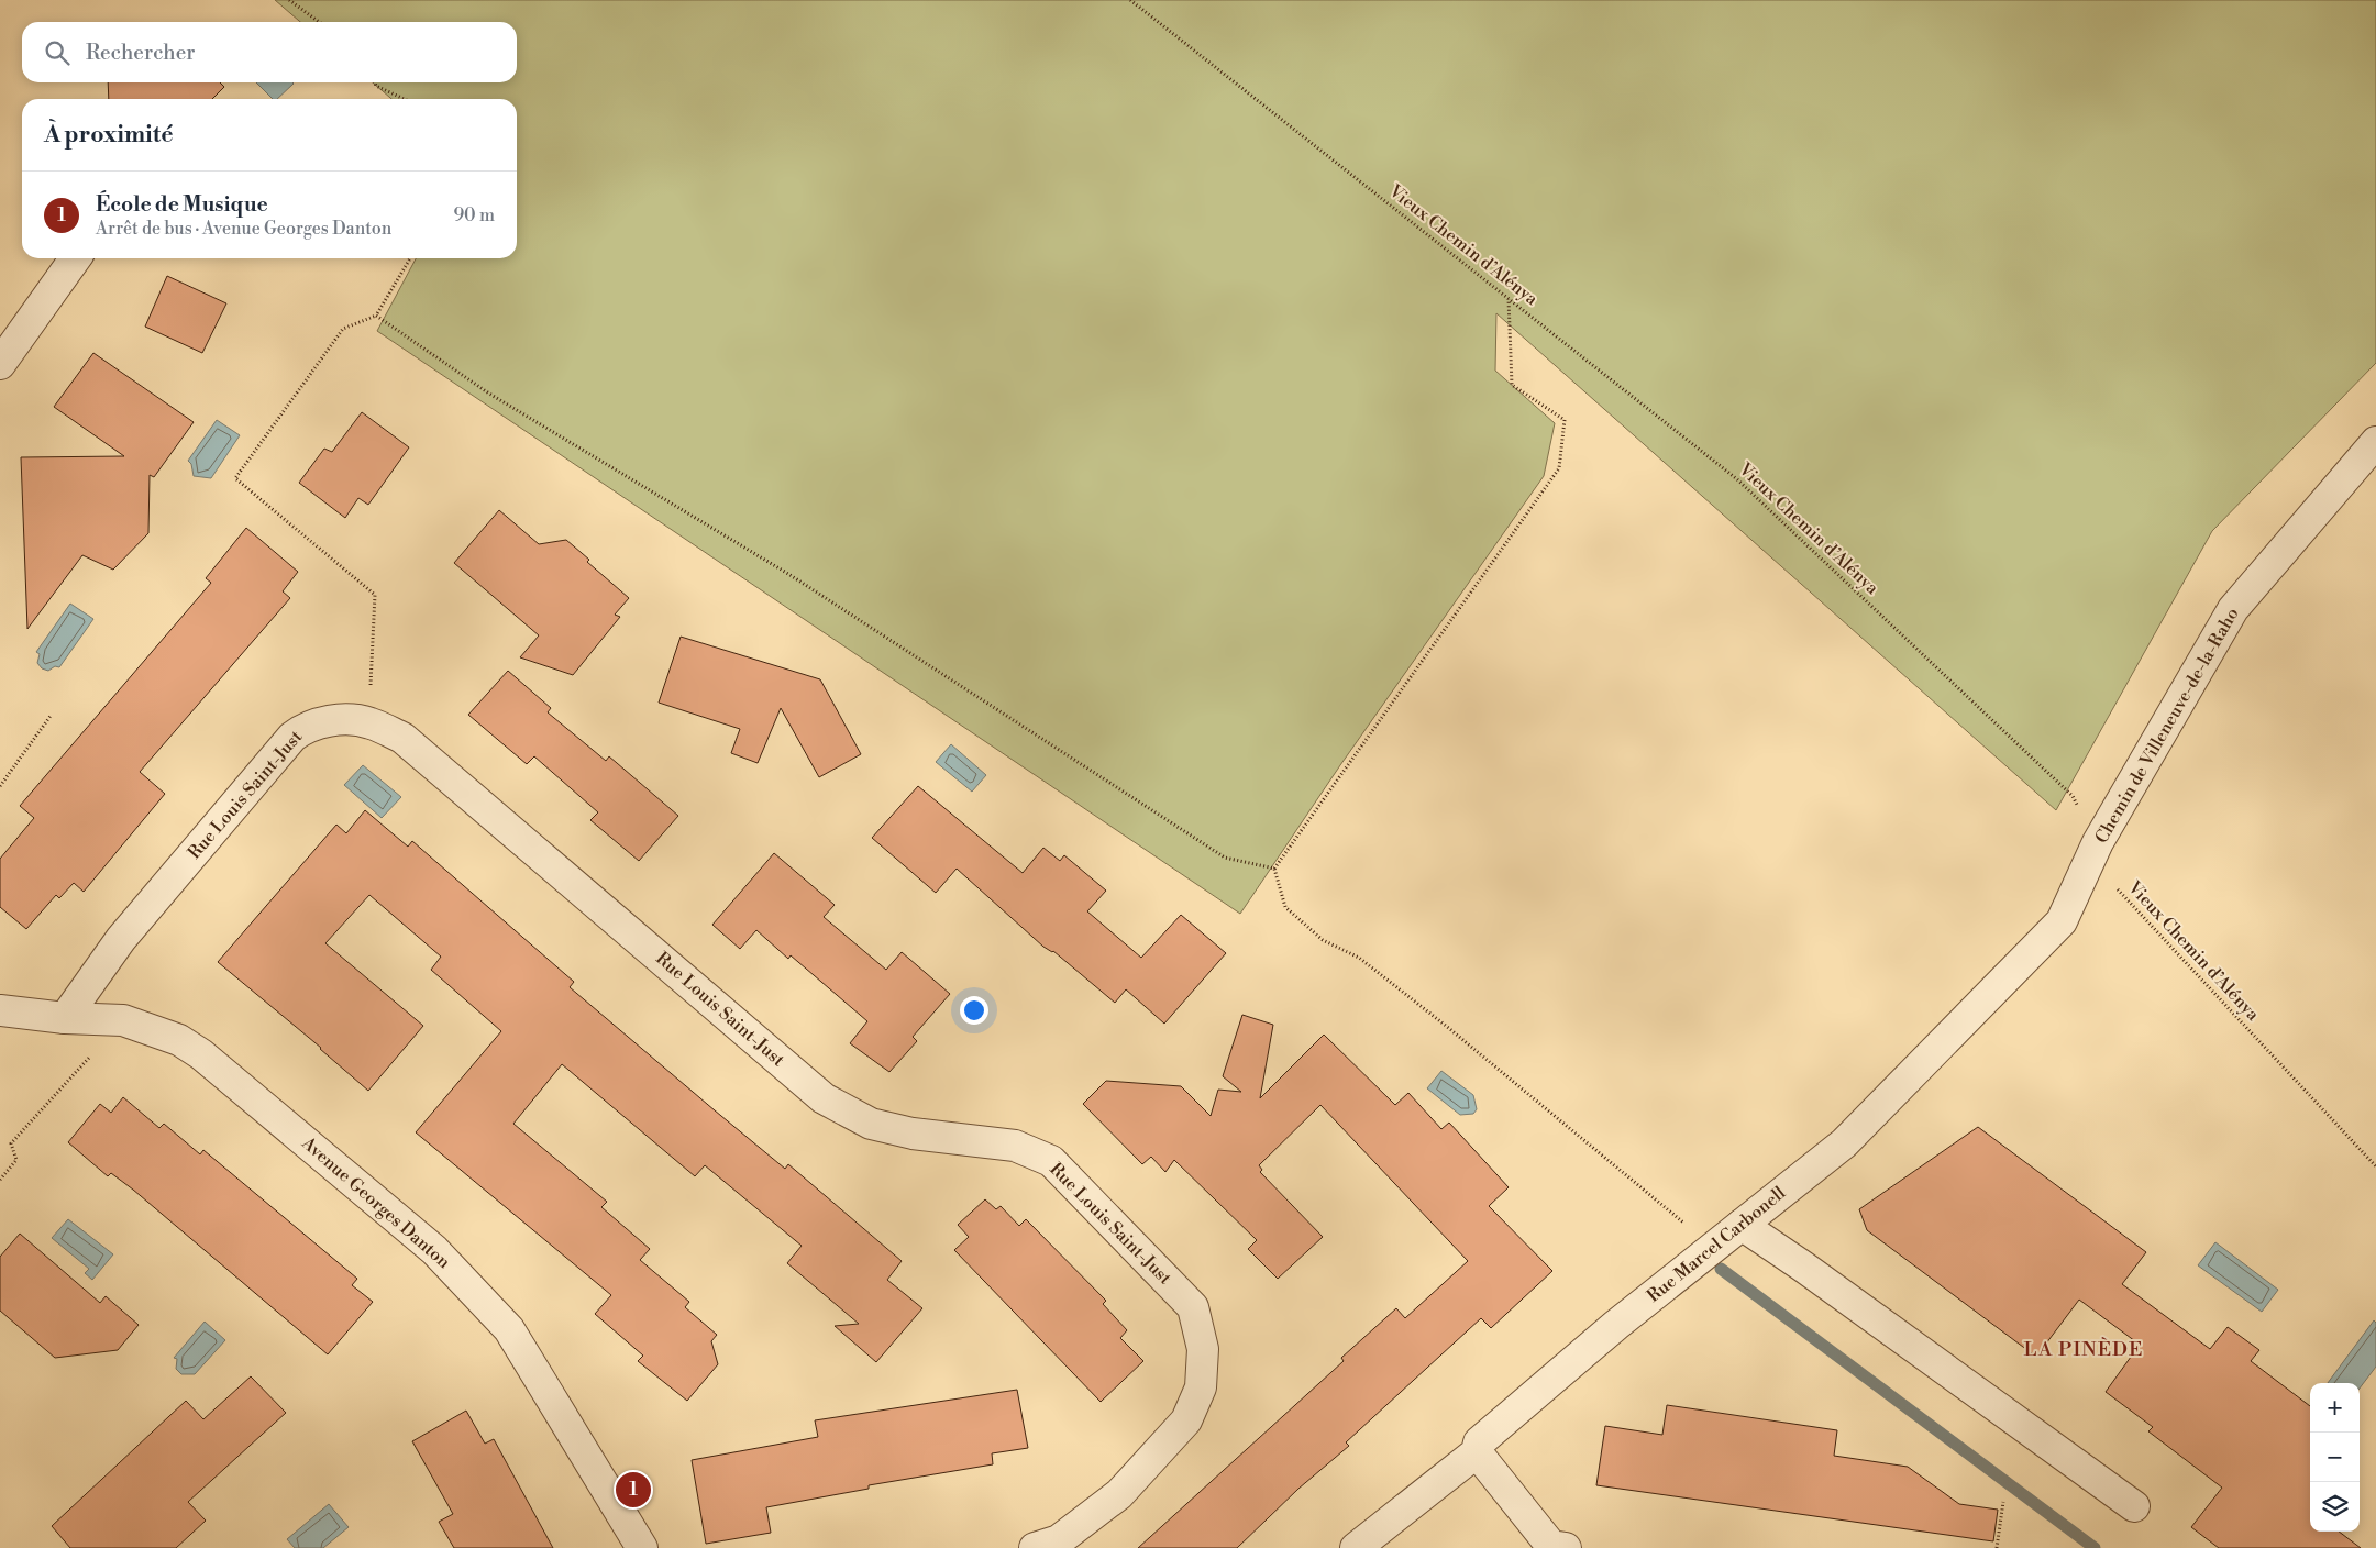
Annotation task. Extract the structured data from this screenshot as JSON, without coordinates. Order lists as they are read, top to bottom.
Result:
{
  "streets": {
    "street": [
      "Chemin de Villeneuve-de-la-Raho",
      "Rue Louis Saint-Just",
      "Avenue Georges Danton",
      "Rue Marcel Carbonell"
    ],
    "path": ["Vieux Chemin d’Alénya"]
  },
  "crossings": [
    ["Vieux Chemin d’Alénya", "Chemin de Villeneuve-de-la-Raho"],
    ["Chemin de Villeneuve-de-la-Raho", "Rue Marcel Carbonell"],
    ["Rue Louis Saint-Just", "Avenue Georges Danton"]
  ],
  "districts": ["LA PINÈDE"],
  "page": {
    "search": "Rechercher",
    "heading": "À proximité",
    "list": [
      {
        "mark": "1",
        "name": "École de Musique",
        "note": "Arrêt de bus · Avenue Georges Danton",
        "value": "90 m"
      }
    ],
    "map_buttons": ["+", "−"],
    "pins": "1"
  }
}
